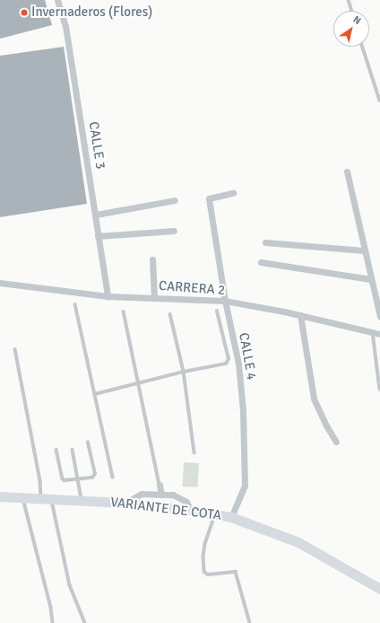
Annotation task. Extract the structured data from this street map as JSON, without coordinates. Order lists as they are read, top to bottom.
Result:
{
  "streets": {
    "main road": ["VARIANTE DE COTA"],
    "street": ["CALLE 3", "CARRERA 2", "CALLE 4"]
  },
  "crossings": [
    ["CALLE 3", "CARRERA 2"],
    ["CARRERA 2", "CALLE 4"],
    ["CALLE 4", "VARIANTE DE COTA"]
  ],
  "places": ["Invernaderos (Flores)"],
  "north": "top right"
}
